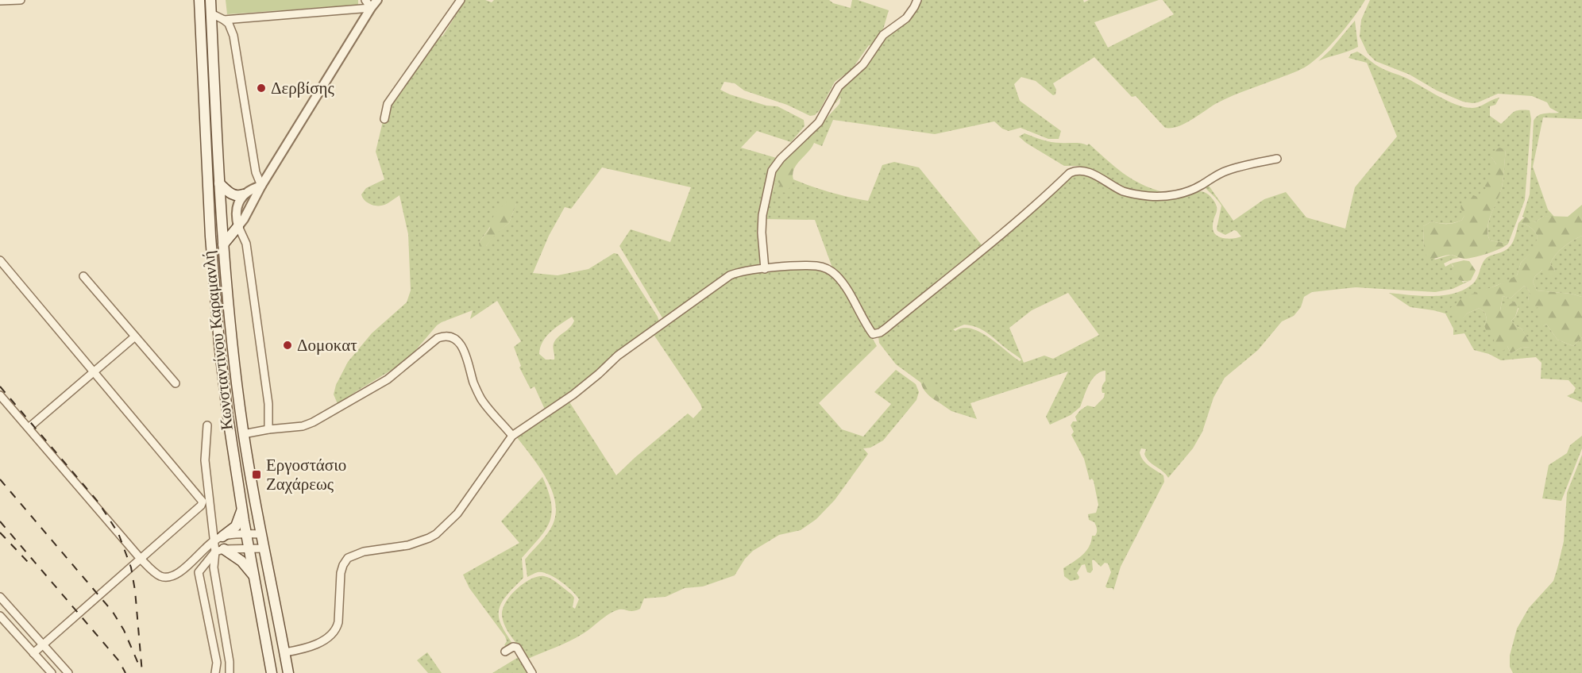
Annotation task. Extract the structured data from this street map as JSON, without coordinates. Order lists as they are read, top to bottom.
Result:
{
  "streets": {
    "main road": ["Κωνσταντίνου Καραμανλή"]
  },
  "places": {
    "other": ["Δερβίσης", "Δομοκατ"],
    "transit": ["Εργοστάσιο Ζαχάρεως"]
  }
}
